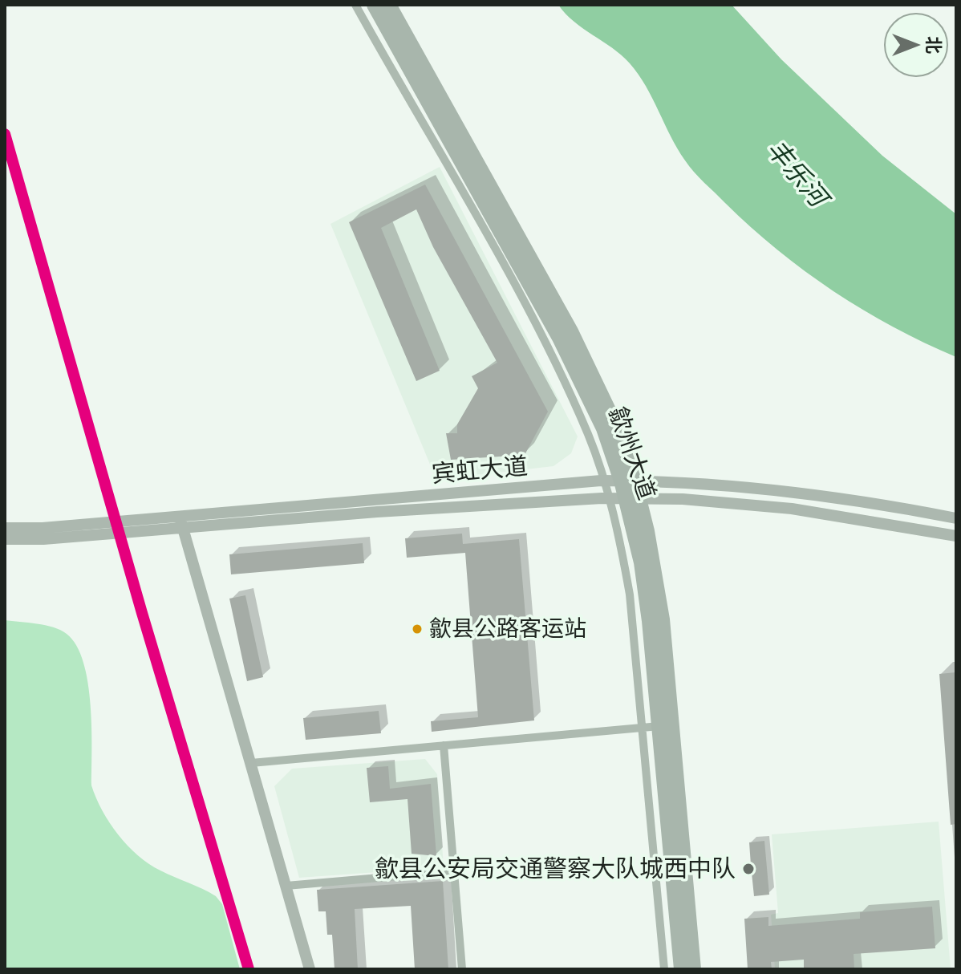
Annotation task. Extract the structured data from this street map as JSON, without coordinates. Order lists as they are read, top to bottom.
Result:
{
  "streets": {
    "highway": ["歙州大道"],
    "main road": ["宾虹大道"]
  },
  "crossings": [
    ["歙州大道", "宾虹大道"]
  ],
  "water": ["丰乐河"],
  "places": ["歙县公路客运站", "歙县公安局交通警察大队城西中队"],
  "north": "right"
}
